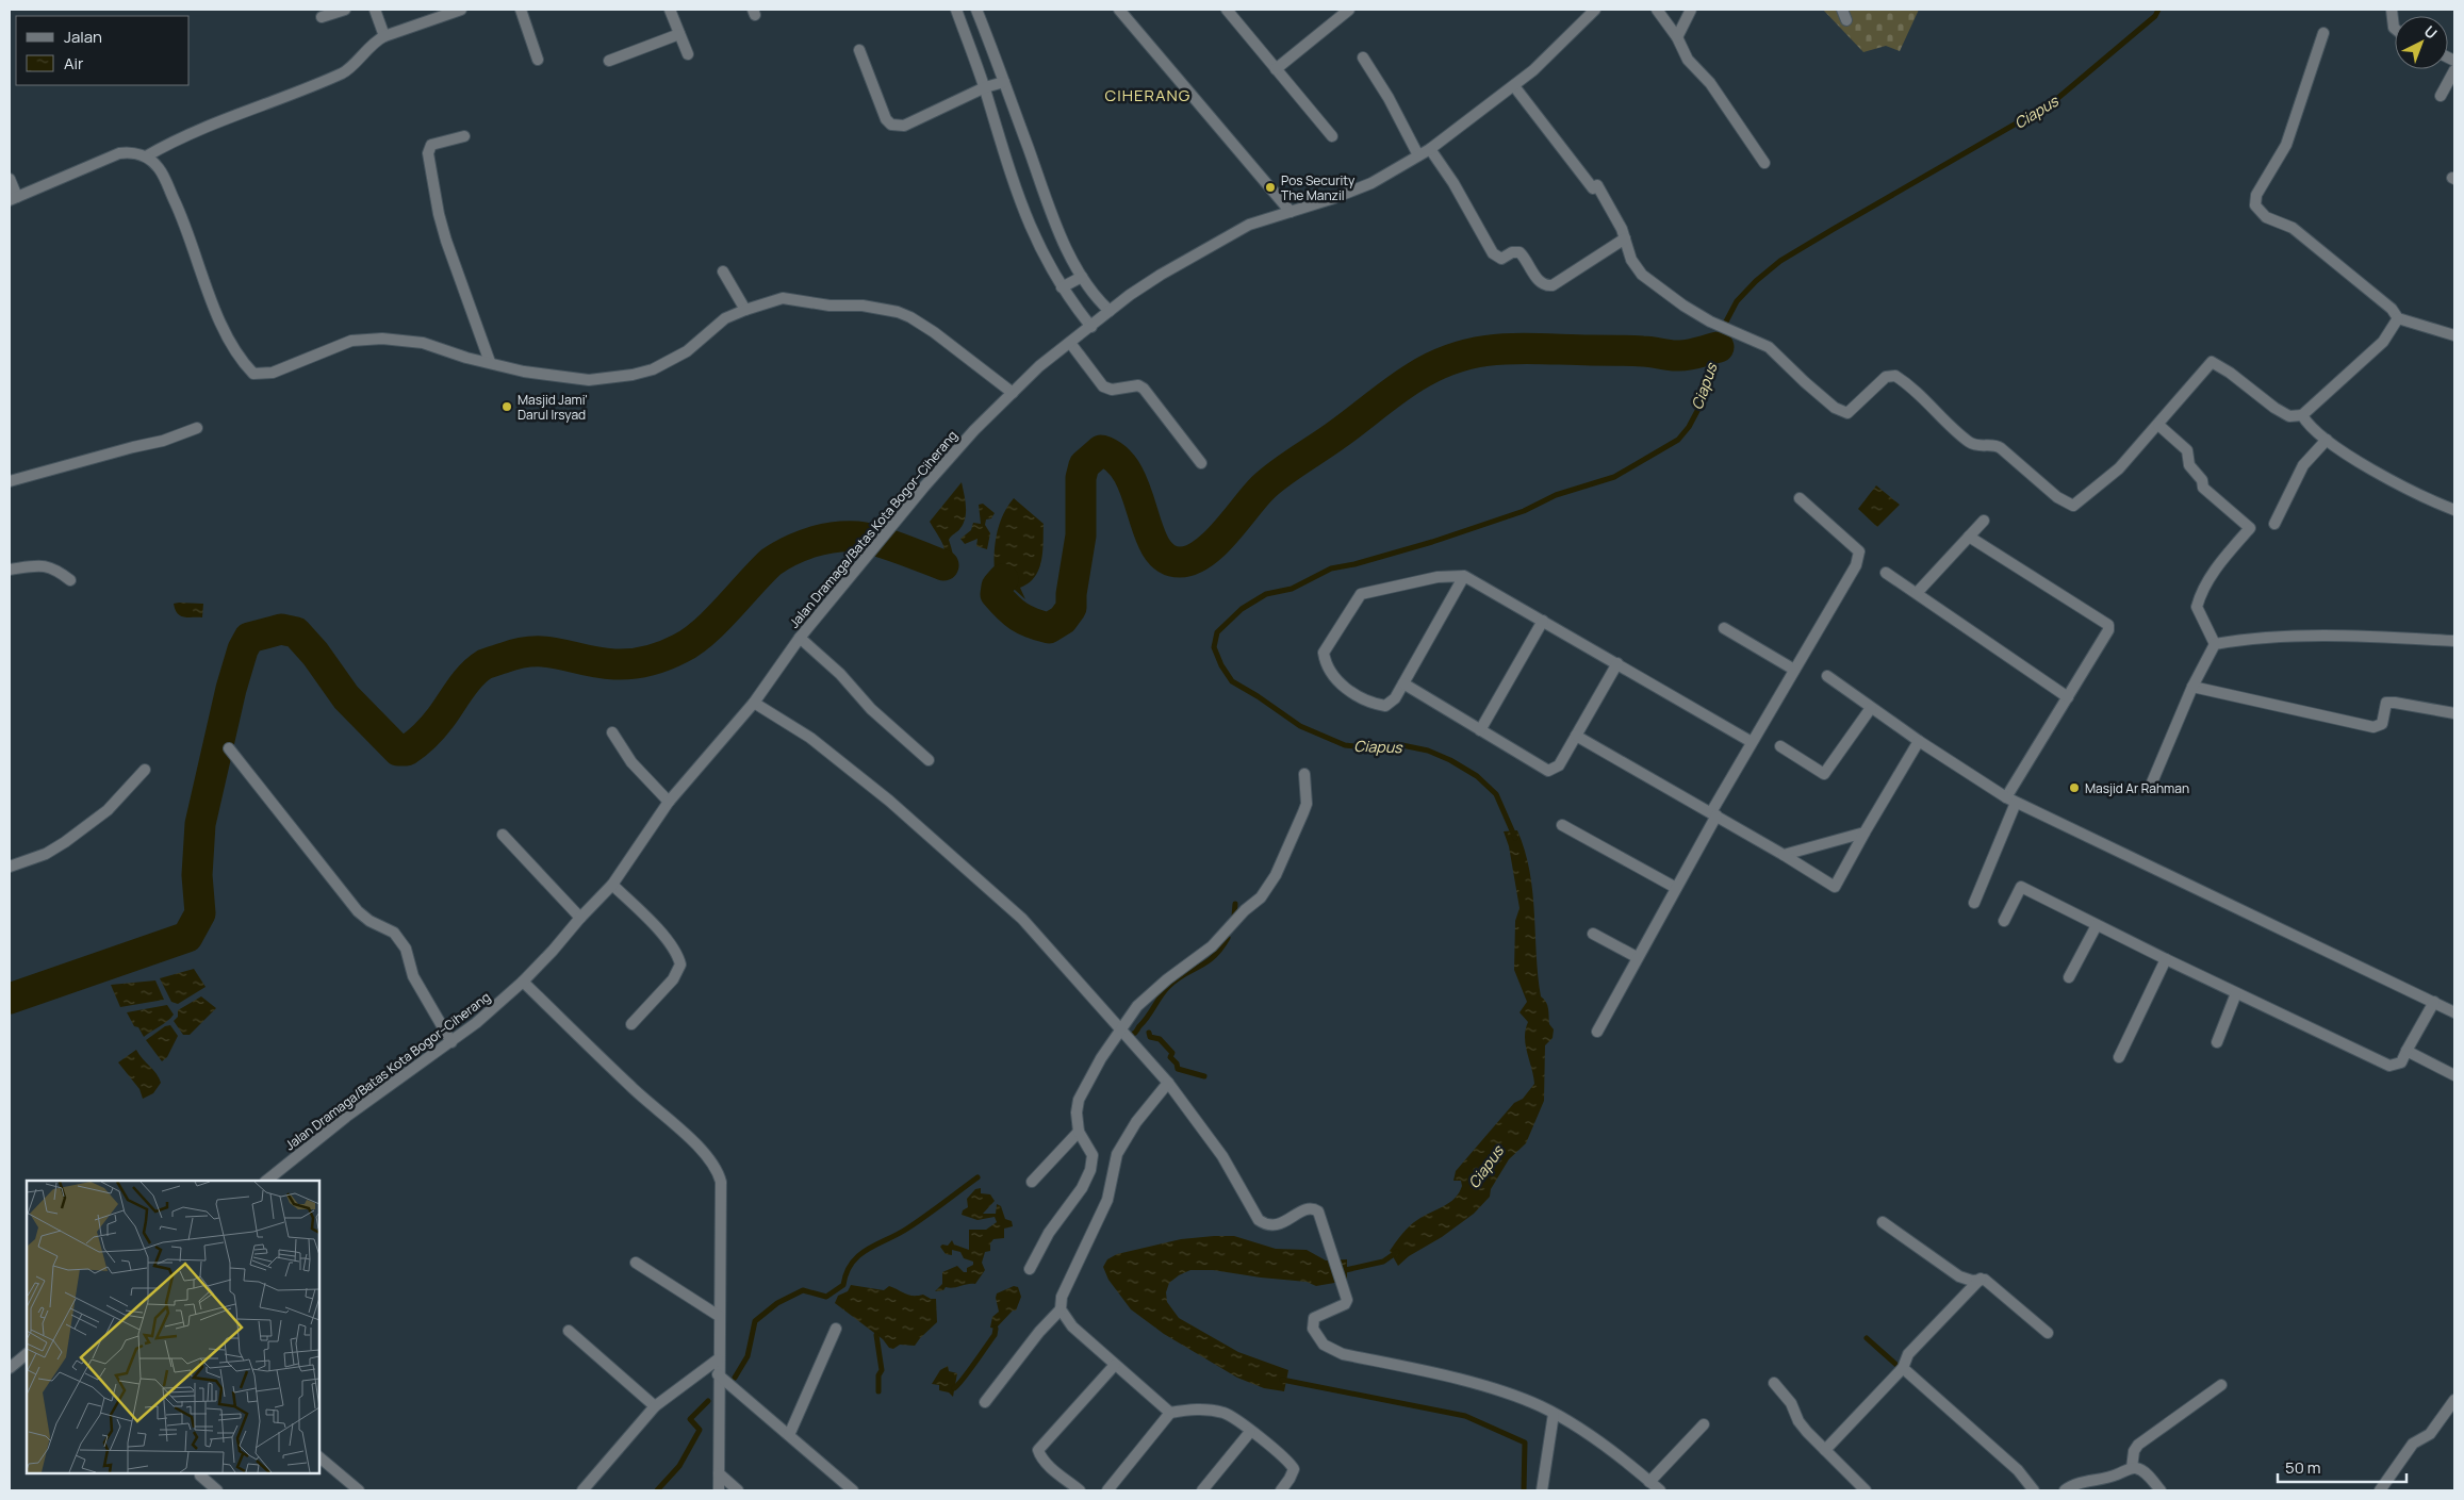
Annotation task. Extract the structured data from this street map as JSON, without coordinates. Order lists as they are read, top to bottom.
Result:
{
  "streets": {
    "street": ["Jalan Dramaga/Batas Kota Bogor–Ciherang"]
  },
  "districts": ["CIHERANG"],
  "water": ["Ciapus"],
  "places": ["Pos Security The Manzil", "Masjid Jami' Darul Irsyad", "Masjid Ar Rahman"],
  "legend": ["Jalan", "Air"],
  "scale_bar": "50 m",
  "north": "top right"
}
